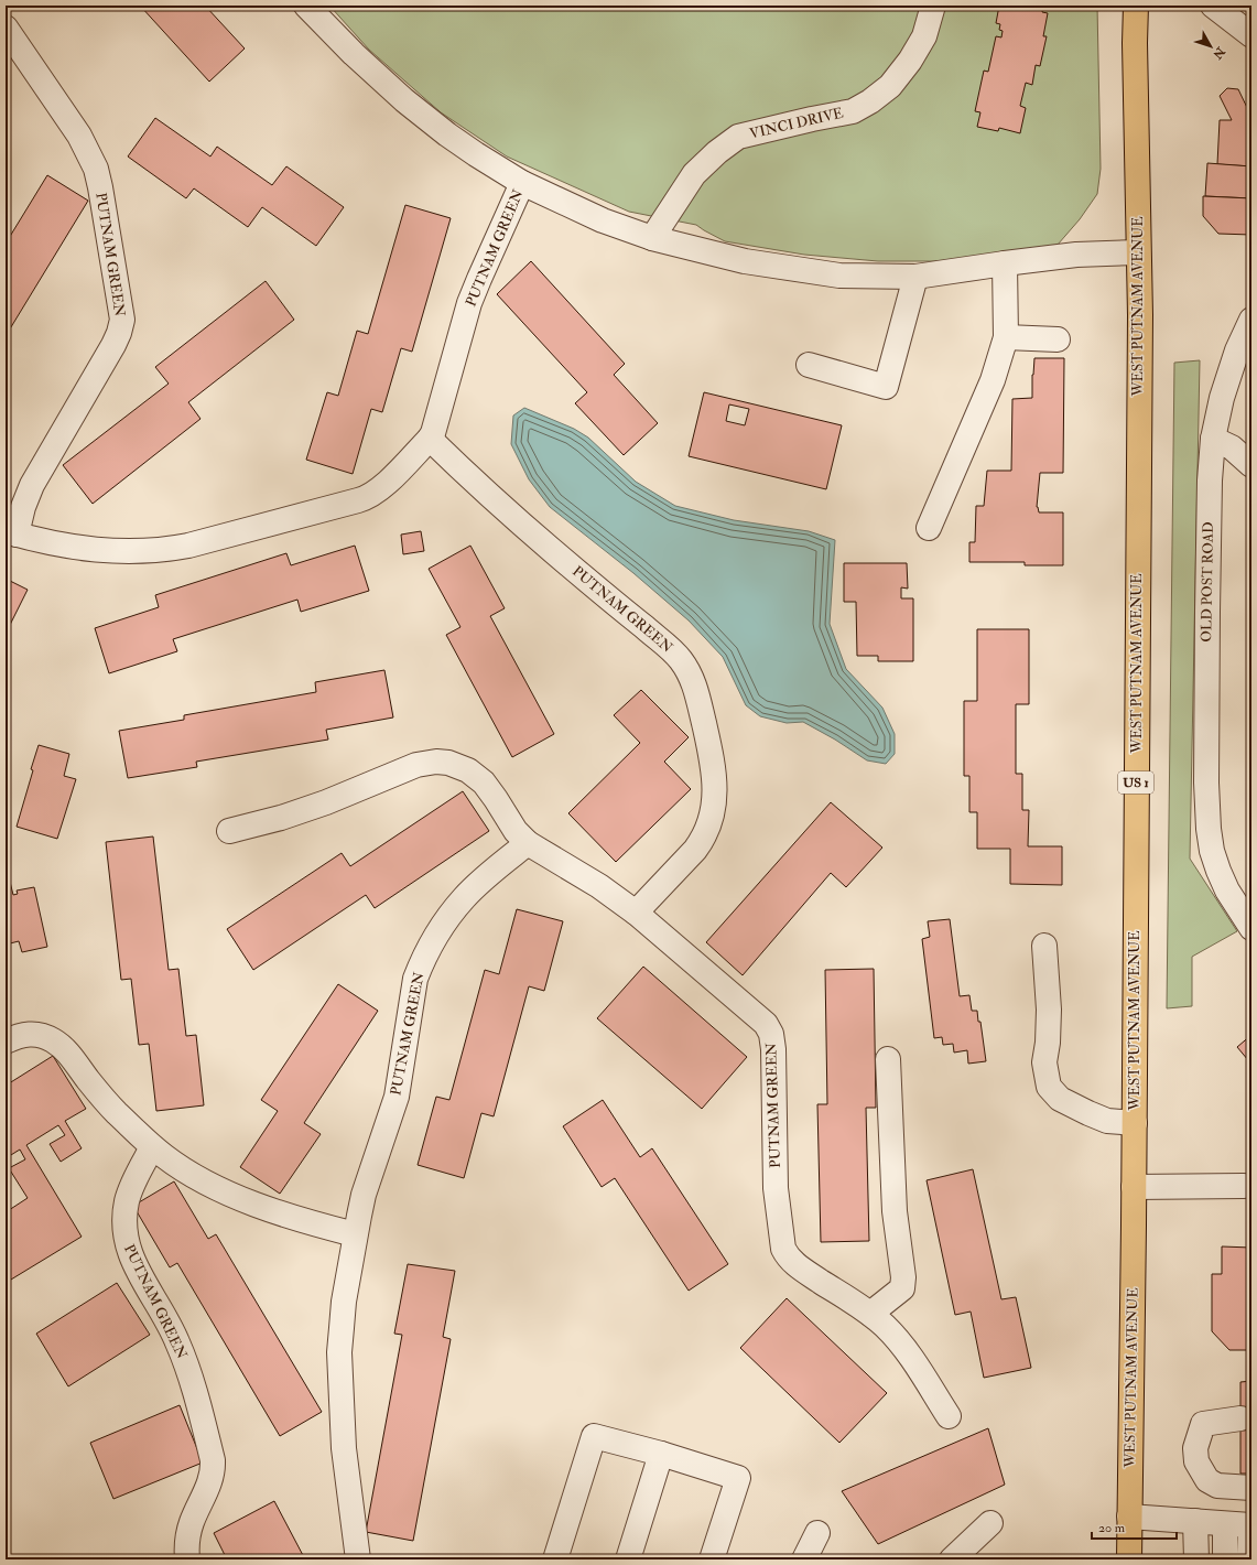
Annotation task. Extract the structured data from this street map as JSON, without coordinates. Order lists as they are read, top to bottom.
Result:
{
  "streets": {
    "main road": ["WEST PUTNAM AVENUE", "US 1"],
    "street": ["VINCI DRIVE", "PUTNAM GREEN", "OLD POST ROAD"]
  },
  "scale_bar": "20 m",
  "north": "bottom right"
}
